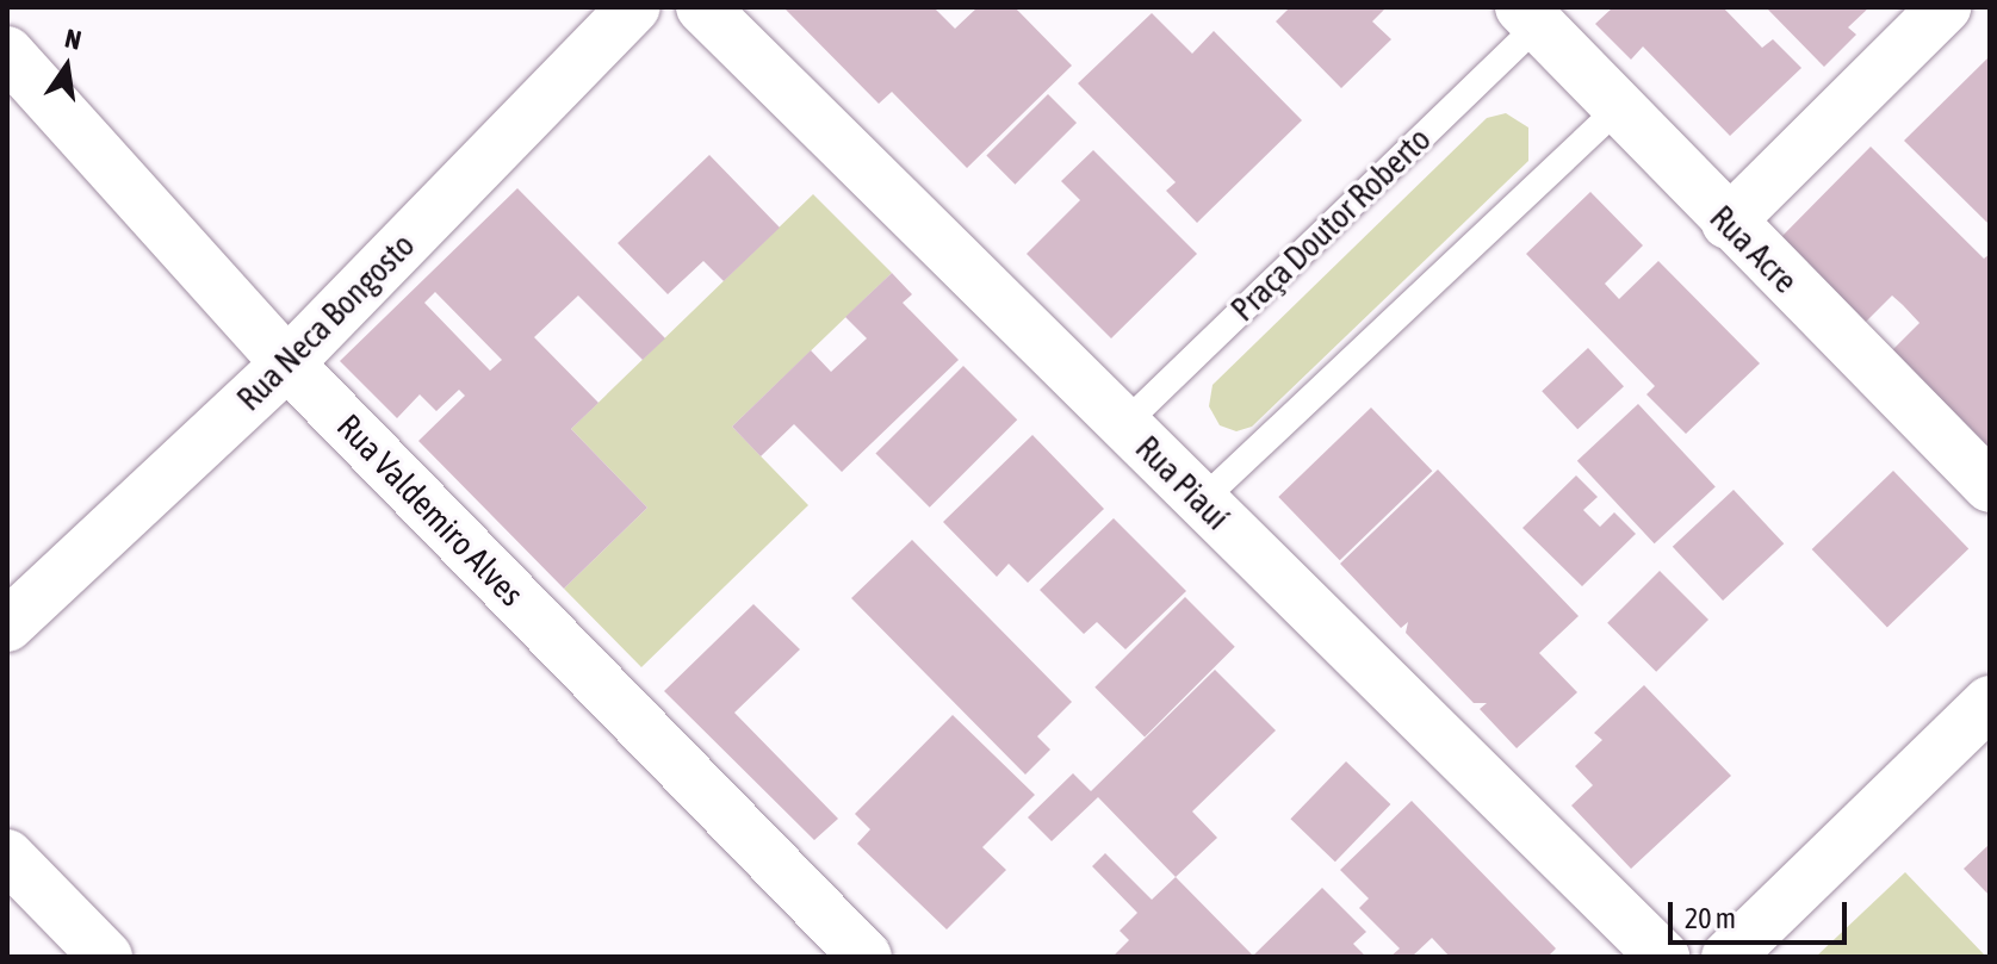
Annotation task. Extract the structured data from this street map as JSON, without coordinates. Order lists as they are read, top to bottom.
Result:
{
  "streets": {
    "street": [
      "Rua Acre",
      "Rua Neca Bongosto",
      "Rua Piauí",
      "Rua Valdemiro Alves"
    ],
    "lane": ["Praça Doutor Roberto"]
  },
  "crossings": [
    ["Praça Doutor Roberto", "Rua Acre"],
    ["Praça Doutor Roberto", "Rua Piauí"],
    ["Rua Neca Bongosto", "Rua Valdemiro Alves"]
  ],
  "scale_bar": "20 m",
  "north": "top"
}
